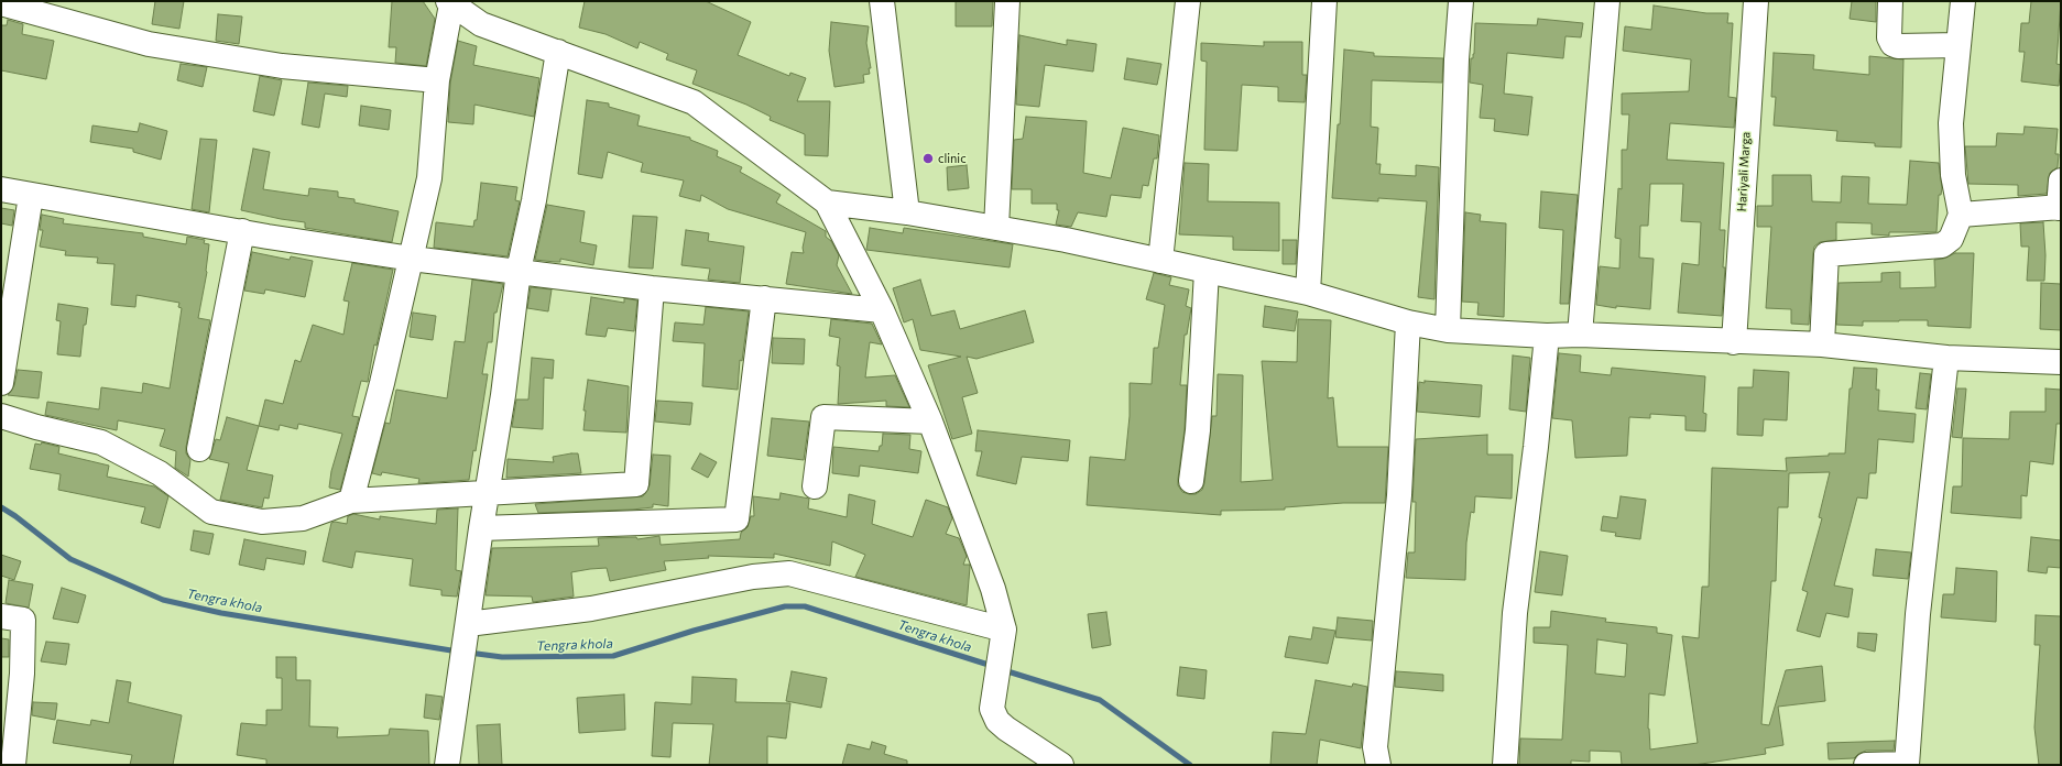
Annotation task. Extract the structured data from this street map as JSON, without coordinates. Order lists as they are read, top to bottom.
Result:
{
  "streets": {
    "street": ["Hariyali Marga"]
  },
  "water": ["Tengra khola"],
  "places": ["clinic"]
}
